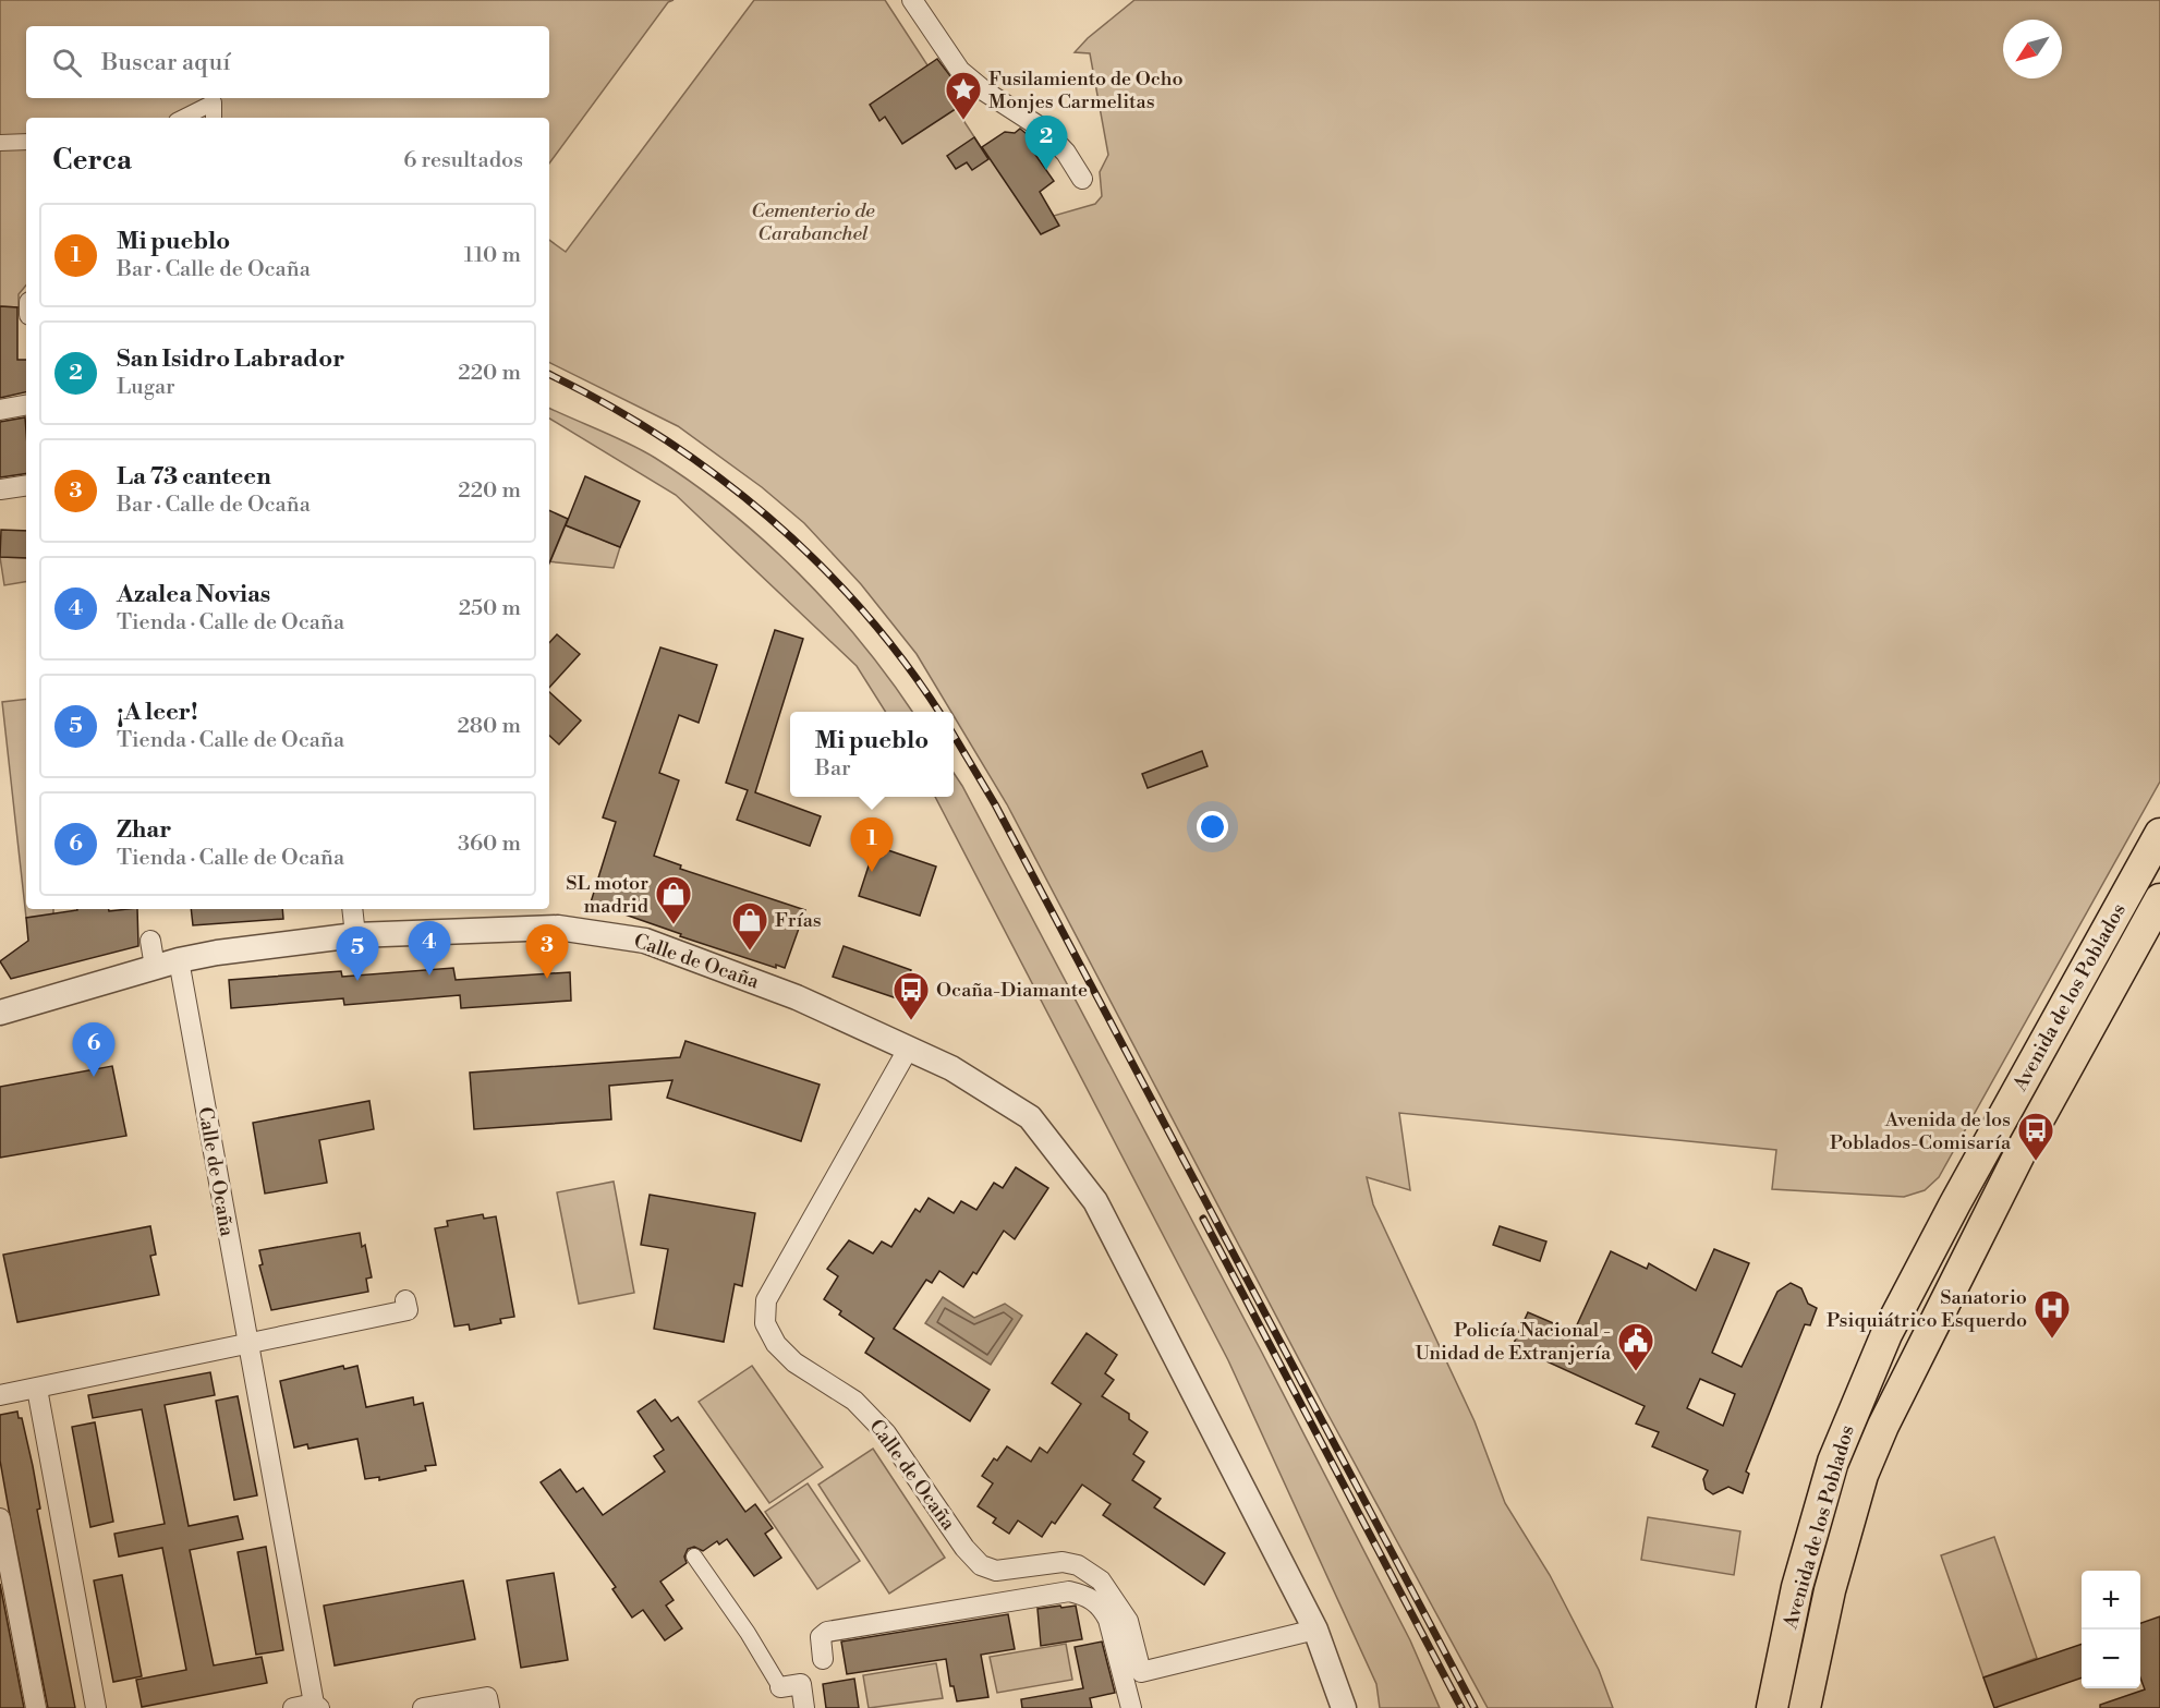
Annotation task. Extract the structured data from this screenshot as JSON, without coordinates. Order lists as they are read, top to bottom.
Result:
{
  "streets": {
    "main road": ["Avenida de los Poblados"],
    "street": ["Calle de Ocaña"]
  },
  "parks": ["Cementerio de Carabanchel"],
  "places": {
    "place": ["Fusilamiento de Ocho Monjes Carmelitas"],
    "shop": ["SL motor madrid", "Frías"],
    "bus stop": ["Ocaña-Diamante", "Avenida de los Poblados-Comisaría"],
    "hospital": ["Sanatorio Psiquiátrico Esquerdo"],
    "public building": ["Policía Nacional - Unidad de Extranjería"]
  },
  "north": "bottom left",
  "page": {
    "search": "Buscar aquí",
    "pins": [
      "2",
      "1",
      "4",
      "3",
      "5",
      "6"
    ],
    "heading": ["Cerca", "6 resultados"],
    "list": [
      {
        "mark": "1",
        "name": "Mi pueblo",
        "note": "Bar · Calle de Ocaña",
        "value": "110 m"
      },
      {
        "mark": "2",
        "name": "San Isidro Labrador",
        "note": "Lugar",
        "value": "220 m"
      },
      {
        "mark": "3",
        "name": "La 73 canteen",
        "note": "Bar · Calle de Ocaña",
        "value": "220 m"
      },
      {
        "mark": "4",
        "name": "Azalea Novias",
        "note": "Tienda · Calle de Ocaña",
        "value": "250 m"
      },
      {
        "mark": "5",
        "name": "¡A leer!",
        "note": "Tienda · Calle de Ocaña",
        "value": "280 m"
      },
      {
        "mark": "6",
        "name": "Zhar",
        "note": "Tienda · Calle de Ocaña",
        "value": "360 m"
      }
    ],
    "popup": ["Mi pueblo", "Bar"],
    "map_buttons": ["+", "−"]
  }
}
